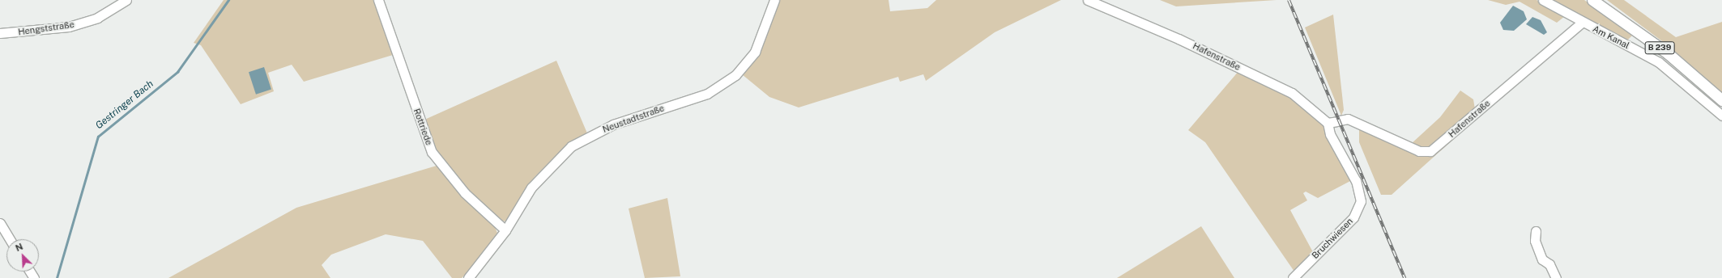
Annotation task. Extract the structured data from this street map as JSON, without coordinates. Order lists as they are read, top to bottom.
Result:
{
  "streets": {
    "main road": ["B 239"],
    "street": [
      "Hengststraße",
      "Am Kanal",
      "Hafenstraße",
      "Neustadtstraße",
      "Rottriede",
      "Bruchwiesen"
    ]
  },
  "crossings": [
    ["Am Kanal", "Hafenstraße"],
    ["Hafenstraße", "Bruchwiesen"],
    ["Neustadtstraße", "Rottriede"]
  ],
  "water": ["Gestringer Bach"],
  "north": "top left"
}
